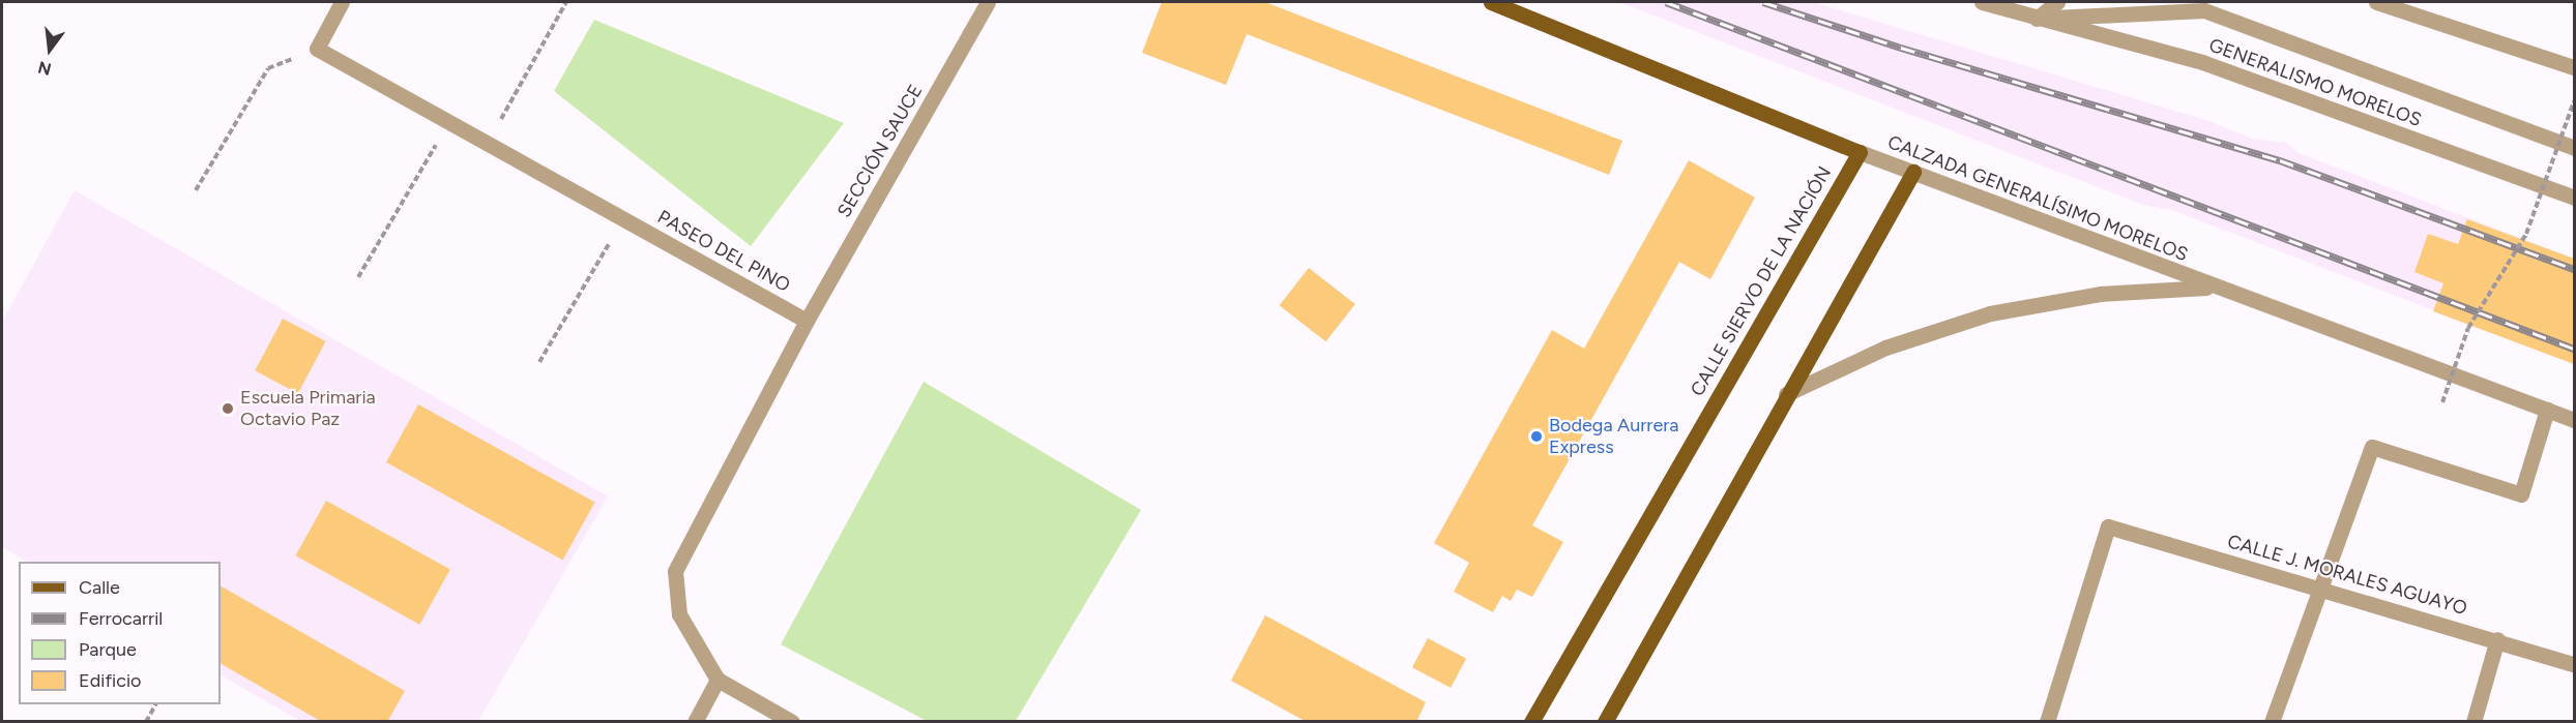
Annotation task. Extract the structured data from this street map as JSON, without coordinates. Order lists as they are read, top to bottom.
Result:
{
  "streets": {
    "main road": ["CALZADA GENERALÍSIMO MORELOS", "CALLE SIERVO DE LA NACIÓN"],
    "street": [
      "GENERALISMO MORELOS",
      "SECCIÓN SAUCE",
      "PASEO DEL PINO",
      "CALLE J. MORALES AGUAYO"
    ]
  },
  "crossings": [
    ["SECCIÓN SAUCE", "PASEO DEL PINO"],
    ["CALZADA GENERALÍSIMO MORELOS", "CALLE SIERVO DE LA NACIÓN"]
  ],
  "places": ["Escuela Primaria Octavio Paz", "Bodega Aurrera Express"],
  "legend": [
    "Calle",
    "Ferrocarril",
    "Parque",
    "Edificio"
  ],
  "north": "bottom"
}
